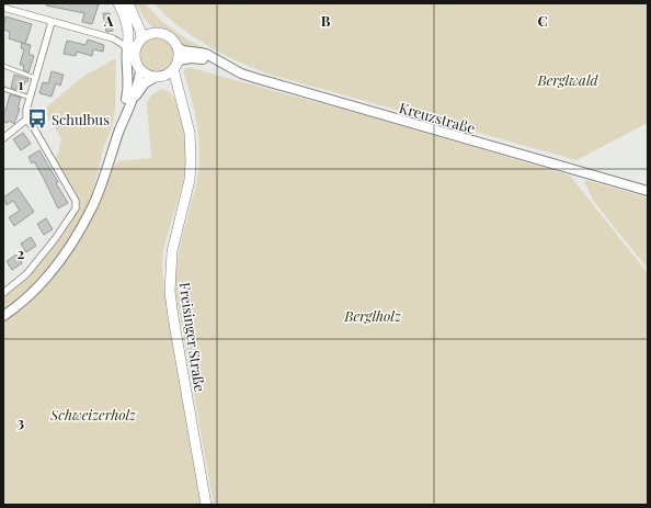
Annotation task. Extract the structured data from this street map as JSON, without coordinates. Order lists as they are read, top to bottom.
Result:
{
  "streets": {
    "main road": ["Kreuzstraße", "Freisinger Straße"]
  },
  "crossings": [
    ["Kreuzstraße", "Freisinger Straße"]
  ],
  "parks": ["Berglwald", "Berglholz", "Schweizerholz"],
  "places": {
    "bus stop": ["Schulbus"]
  },
  "grid": {
    "columns": ["A", "B", "C"],
    "rows": ["1", "2", "3"]
  }
}
